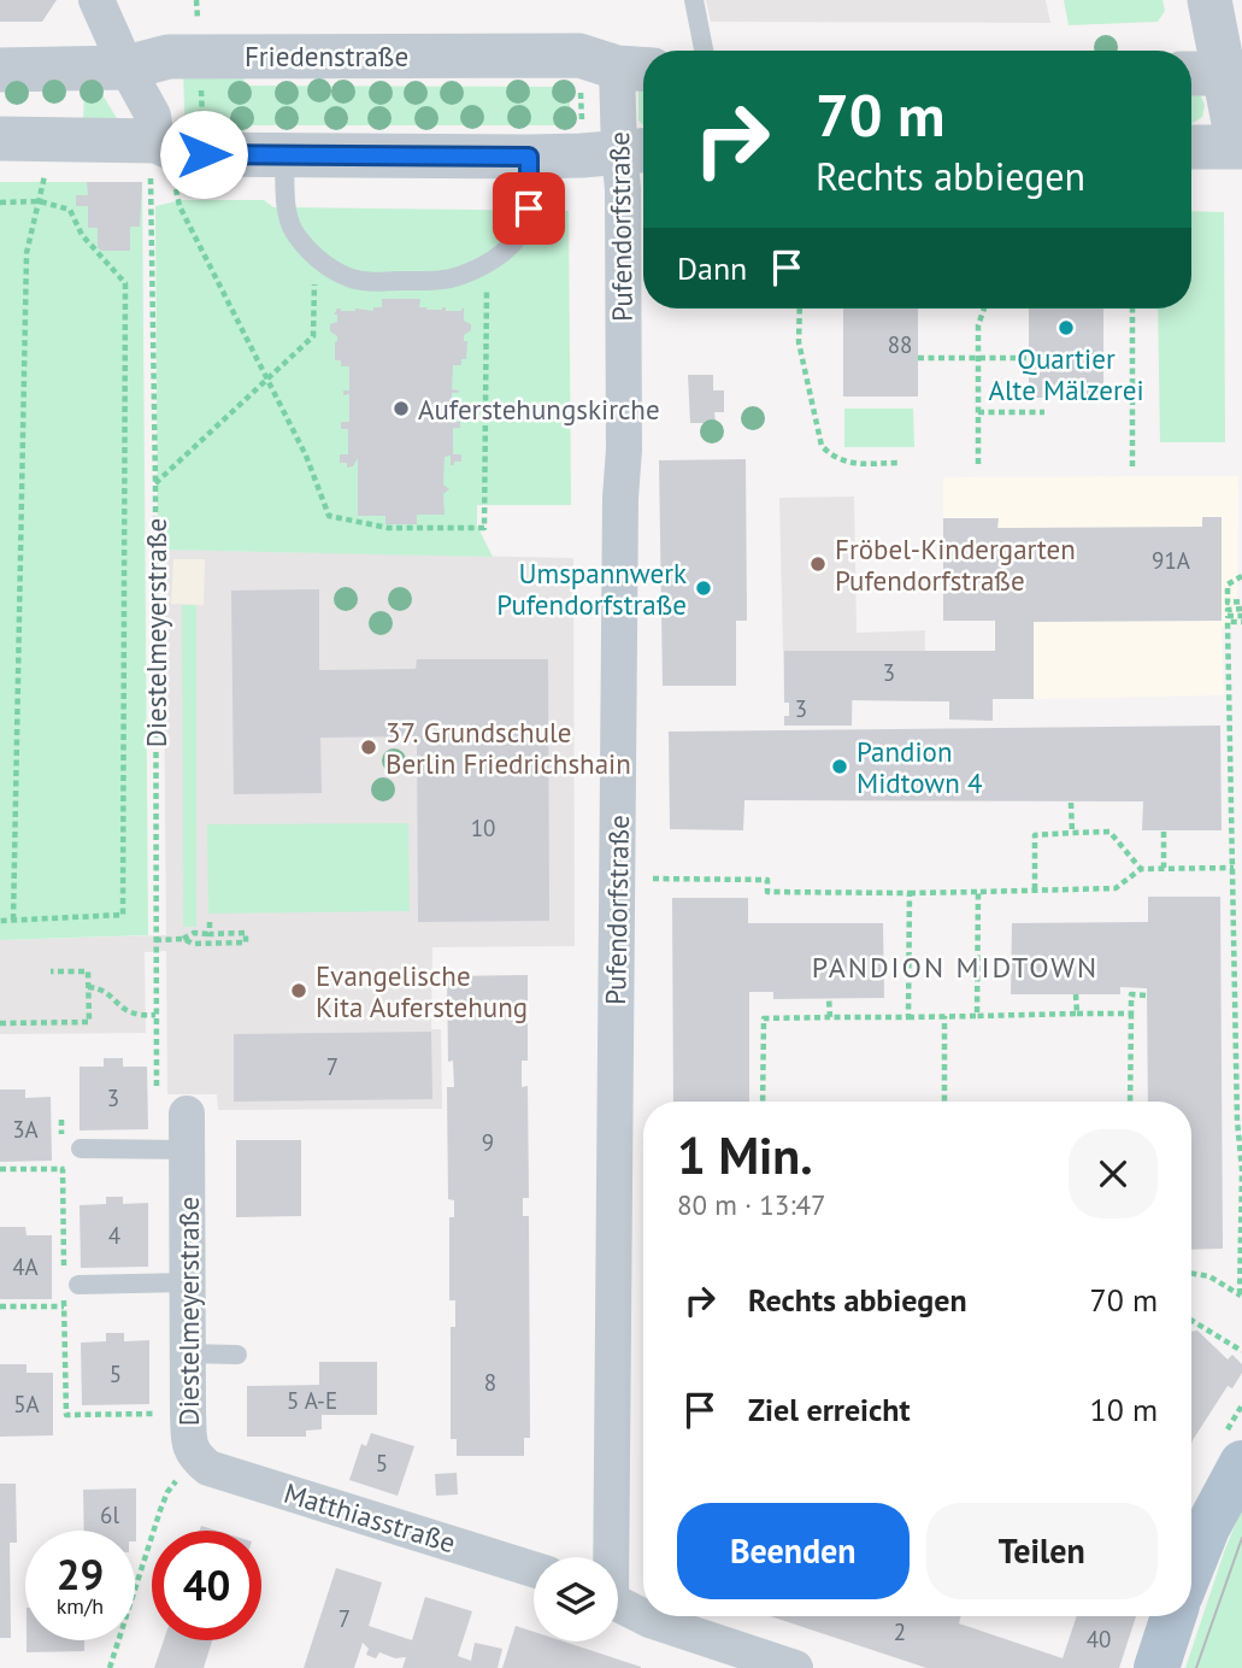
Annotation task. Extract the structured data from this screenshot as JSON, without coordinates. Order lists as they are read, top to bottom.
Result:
{
  "streets": {
    "street": [
      "Friedenstraße",
      "Pufendorfstraße",
      "Diestelmeyerstraße",
      "Matthiasstraße"
    ]
  },
  "crossings": [
    ["Friedenstraße", "Pufendorfstraße"],
    ["Diestelmeyerstraße", "Matthiasstraße"]
  ],
  "districts": ["PANDION MIDTOWN"],
  "places": [
    "Quartier Alte Mälzerei",
    "Auferstehungskirche",
    "Fröbel-Kindergarten Pufendorfstraße",
    "Umspannwerk Pufendorfstraße",
    "37. Grundschule Berlin Friedrichshain",
    "Pandion Midtown 4",
    "Evangelische Kita Auferstehung"
  ],
  "house_numbers": [
    "88",
    "91A",
    "3",
    "3",
    "10",
    "7",
    "3",
    "3A",
    "9",
    "4",
    "4A",
    "5",
    "8",
    "5 A-E",
    "5A",
    "5",
    "6l",
    "7",
    "2",
    "40"
  ],
  "page": {
    "turn": ["70 m", "Rechts abbiegen"],
    "then": "Dann",
    "heading": ["1 Min.", "80 m · 13:47"],
    "list": [
      {
        "name": "Rechts abbiegen",
        "value": "70 m"
      },
      {
        "name": "Ziel erreicht",
        "value": "10 m"
      }
    ],
    "buttons": ["Beenden", "Teilen"],
    "speed": "29 km/h",
    "limit": "40"
  }
}
